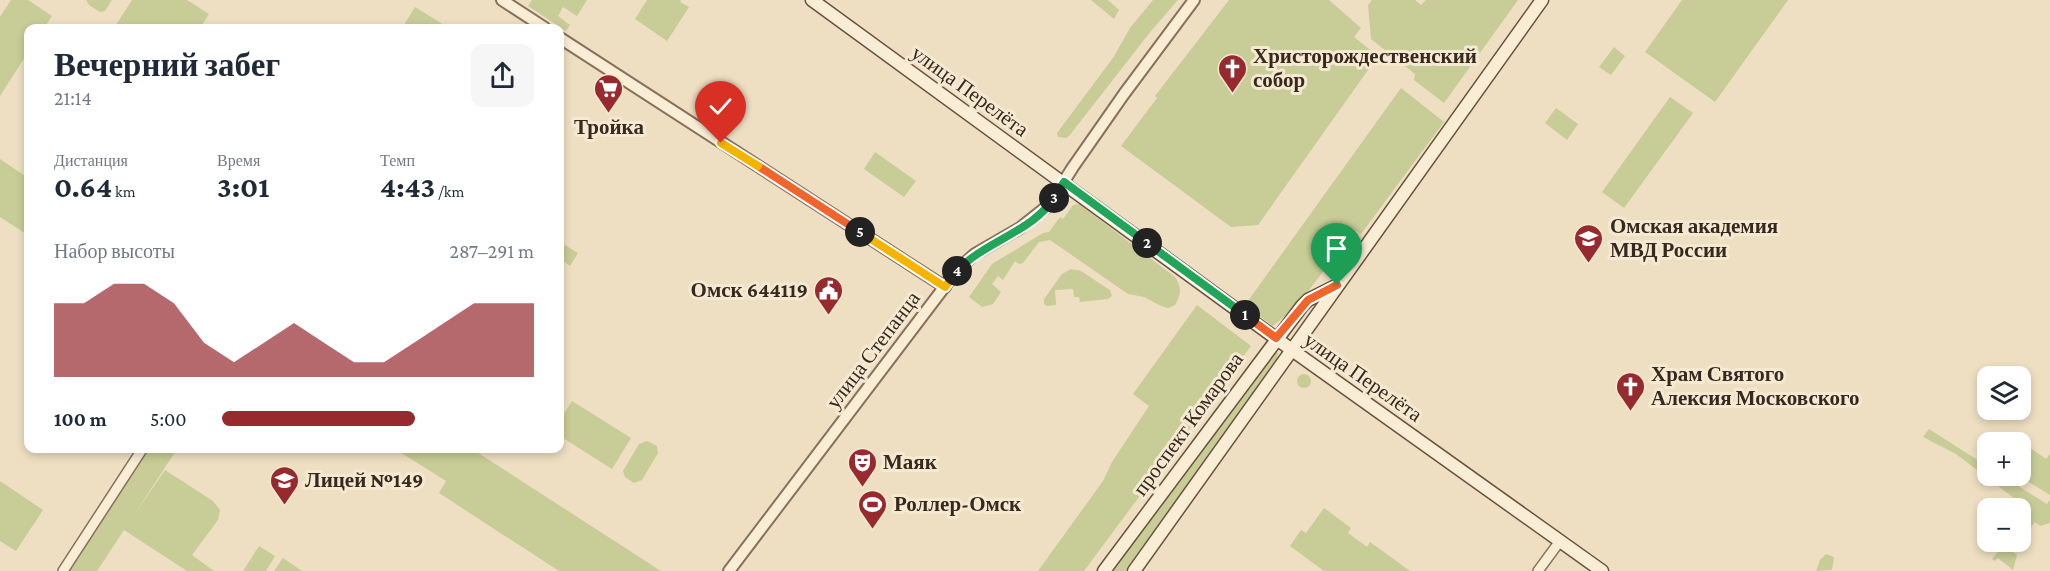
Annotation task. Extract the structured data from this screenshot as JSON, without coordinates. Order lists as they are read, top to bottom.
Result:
{
  "streets": {
    "main road": ["улица Перелёта", "проспект Комарова"],
    "street": ["улица Степанца"]
  },
  "crossings": [
    ["улица Перелёта", "улица Степанца"],
    ["улица Перелёта", "проспект Комарова"]
  ],
  "places": {
    "church": ["Христорождественский собор", "Храм Святого Алексия Московского"],
    "supermarket": ["Тройка"],
    "school or university": ["Омская академия МВД России", "Лицей №149"],
    "public building": ["Омск 644119"],
    "theatre": ["Маяк"],
    "sports": ["Роллер-Омск"]
  },
  "page": {
    "heading": ["Вечерний забег", "21:14"],
    "stats": [
      ["Дистанция", "0.64 km"],
      ["Время", "3:01"],
      ["Темп", "4:43 /km"]
    ],
    "pins": [
      "3",
      "5",
      "2",
      "4",
      "1"
    ],
    "chart": ["Набор высоты", "287–291 m"],
    "map_buttons": ["+", "−"],
    "list": [
      {
        "name": "100 m",
        "note": "5:00"
      }
    ]
  }
}
